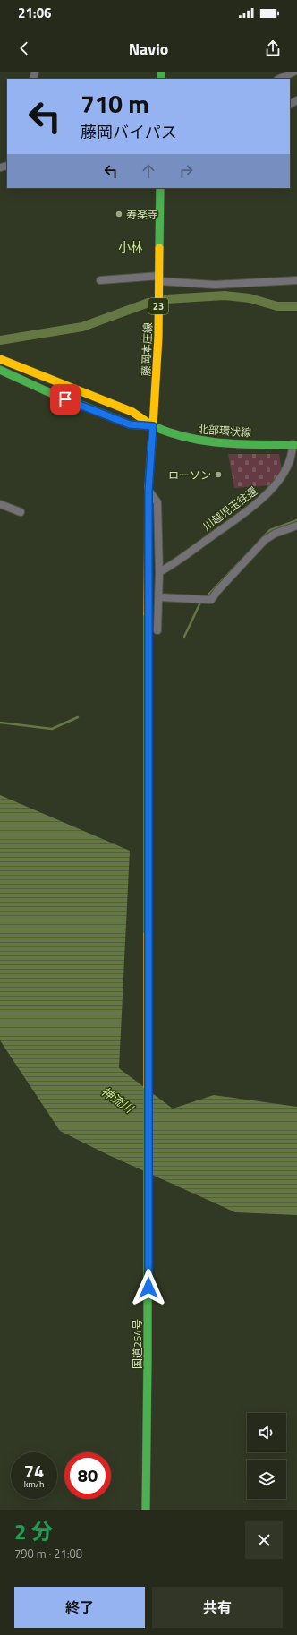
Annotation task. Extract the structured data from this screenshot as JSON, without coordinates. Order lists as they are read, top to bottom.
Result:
{
  "streets": {
    "main road": [
      "23",
      "藤岡本庄線",
      "北部環状線",
      "国道254号"
    ],
    "street": ["川越児玉往還"]
  },
  "crossings": [
    ["藤岡本庄線", "北部環状線"],
    ["藤岡本庄線", "国道254号"],
    ["北部環状線", "川越児玉往還"],
    ["北部環状線", "国道254号"]
  ],
  "districts": ["小林"],
  "water": ["神流川"],
  "places": ["寿楽寺", "ローソン"],
  "page": {
    "status": "21:06",
    "header": "Navio",
    "turn": ["710 m", "藤岡バイパス"],
    "speed": "74 km/h",
    "limit": "80",
    "heading": ["2 分", "790 m · 21:08"],
    "buttons": ["終了", "共有"]
  }
}
